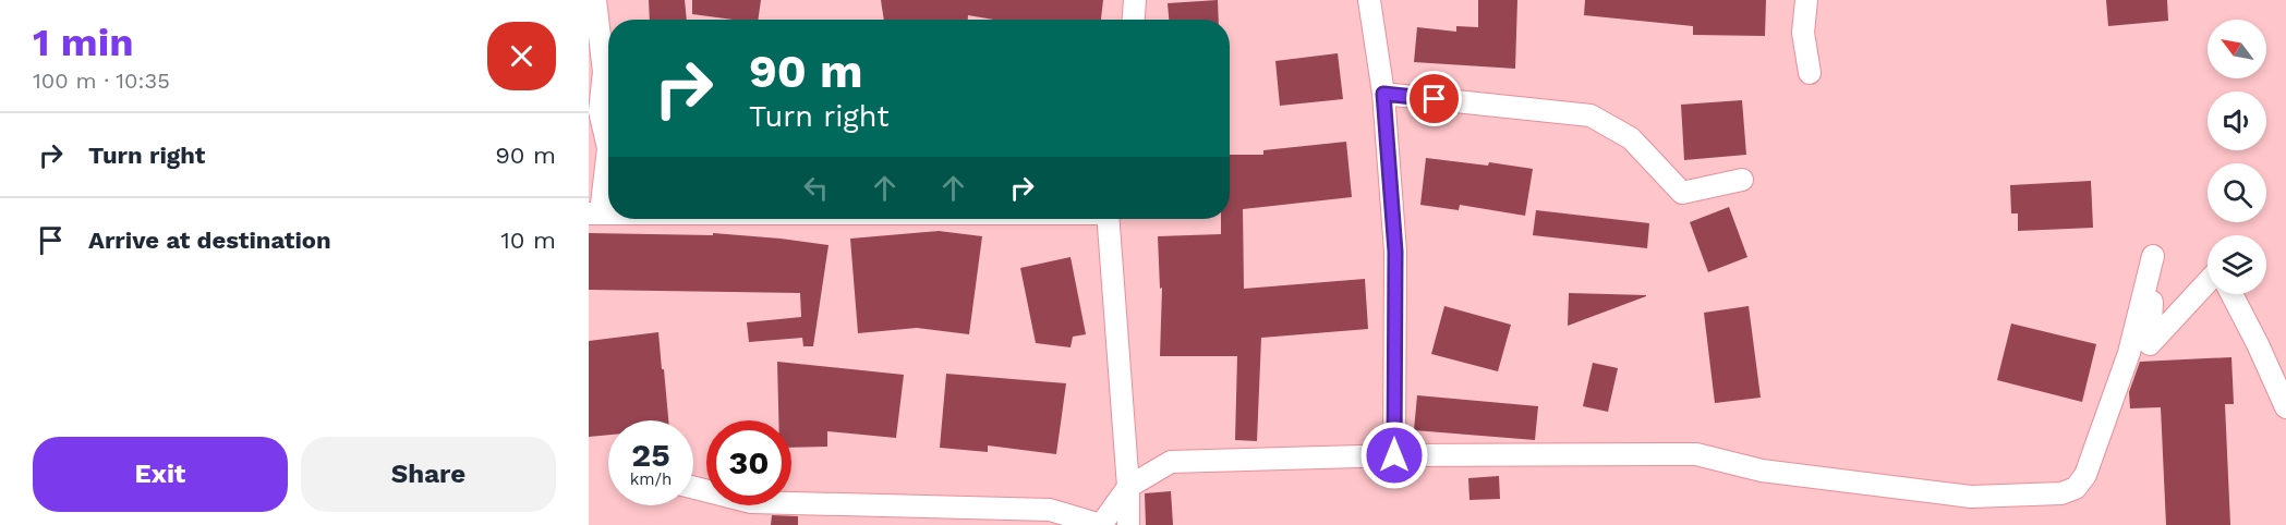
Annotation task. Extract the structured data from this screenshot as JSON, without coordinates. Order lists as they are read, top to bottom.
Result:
{
  "north": "top left",
  "page": {
    "heading": ["1 min", "100 m · 10:35"],
    "turn": ["90 m", "Turn right"],
    "list": [
      {
        "name": "Turn right",
        "value": "90 m"
      },
      {
        "name": "Arrive at destination",
        "value": "10 m"
      }
    ],
    "speed": "25 km/h",
    "limit": "30",
    "buttons": ["Exit", "Share"]
  }
}
